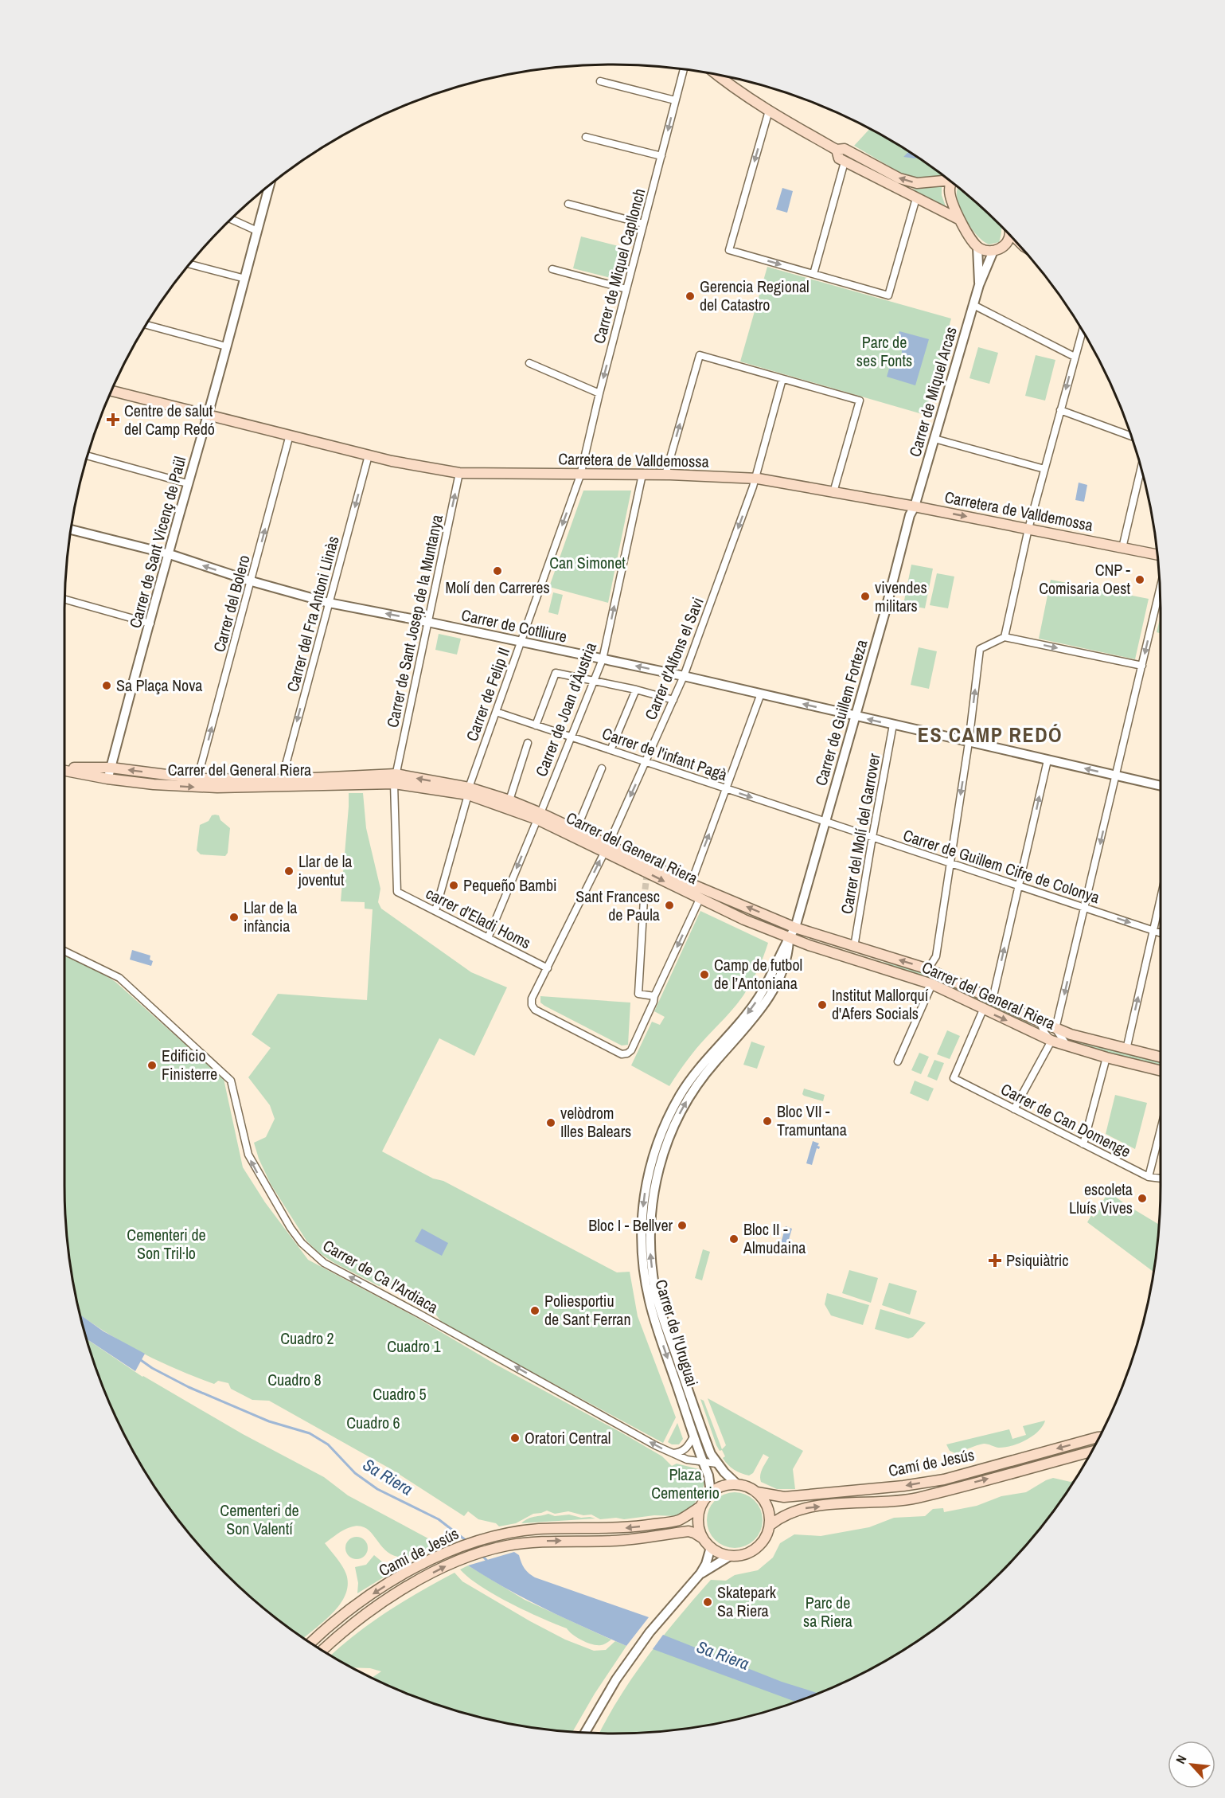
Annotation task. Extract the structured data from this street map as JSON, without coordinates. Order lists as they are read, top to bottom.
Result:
{
  "streets": {
    "main road": ["Carretera de Valldemossa", "Carrer del General Riera", "Camí de Jesús"],
    "street": [
      "Carrer de Miquel Capllonch",
      "Carrer de Miquel Arcas",
      "Carrer de Sant Vicenç de Paül",
      "Carrer del Bolero",
      "Carrer del Fra Antoni Llinàs",
      "Carrer de Sant Josep de la Muntanya",
      "Carrer de Cotlliure",
      "Carrer d'Alfons el Savi",
      "Carrer de Felip II",
      "Carrer de Joan d'Àustria",
      "Carrer de Guillem Forteza",
      "Carrer de l'infant Pagà",
      "Carrer del Molí del Garrover",
      "Carrer de Guillem Cifre de Colonya",
      "carrer d'Eladi Homs",
      "Carrer de Can Domenge",
      "Carrer de Ca l'Ardiaca",
      "Carrer de l'Uruguai"
    ]
  },
  "crossings": [
    ["Carrer de Miquel Capllonch", "Carretera de Valldemossa"],
    ["Carrer de Miquel Capllonch", "Carrer de Felip II"],
    ["Carrer de Miquel Arcas", "Carretera de Valldemossa"],
    ["Carrer de Miquel Arcas", "Carrer de Guillem Forteza"],
    ["Carretera de Valldemossa", "Carrer de Sant Vicenç de Paül"],
    ["Carretera de Valldemossa", "Carrer del Bolero"],
    ["Carretera de Valldemossa", "Carrer del Fra Antoni Llinàs"],
    ["Carretera de Valldemossa", "Carrer de Sant Josep de la Muntanya"],
    ["Carretera de Valldemossa", "Carrer d'Alfons el Savi"],
    ["Carretera de Valldemossa", "Carrer de Felip II"],
    ["Carretera de Valldemossa", "Carrer de Joan d'Àustria"],
    ["Carretera de Valldemossa", "Carrer de Guillem Forteza"],
    ["Carrer de Sant Vicenç de Paül", "Carrer de Cotlliure"],
    ["Carrer de Sant Vicenç de Paül", "Carrer del General Riera"],
    ["Carrer del Bolero", "Carrer de Cotlliure"],
    ["Carrer del Bolero", "Carrer del General Riera"],
    ["Carrer del Fra Antoni Llinàs", "Carrer de Cotlliure"],
    ["Carrer del Fra Antoni Llinàs", "Carrer del General Riera"],
    ["Carrer de Sant Josep de la Muntanya", "Carrer de Cotlliure"],
    ["Carrer de Sant Josep de la Muntanya", "Carrer del General Riera"],
    ["Carrer de Sant Josep de la Muntanya", "carrer d'Eladi Homs"],
    ["Carrer de Cotlliure", "Carrer d'Alfons el Savi"],
    ["Carrer de Cotlliure", "Carrer de Felip II"],
    ["Carrer de Cotlliure", "Carrer de Joan d'Àustria"],
    ["Carrer de Cotlliure", "Carrer de Guillem Forteza"],
    ["Carrer de Cotlliure", "Carrer del Molí del Garrover"],
    ["Carrer d'Alfons el Savi", "Carrer de l'infant Pagà"],
    ["Carrer d'Alfons el Savi", "Carrer del General Riera"],
    ["Carrer d'Alfons el Savi", "carrer d'Eladi Homs"],
    ["Carrer de Felip II", "Carrer de l'infant Pagà"],
    ["Carrer de Felip II", "Carrer del General Riera"],
    ["Carrer de Felip II", "carrer d'Eladi Homs"],
    ["Carrer de Joan d'Àustria", "Carrer de l'infant Pagà"],
    ["Carrer de Joan d'Àustria", "Carrer del General Riera"],
    ["Carrer de Joan d'Àustria", "carrer d'Eladi Homs"],
    ["Carrer de Guillem Forteza", "Carrer de l'infant Pagà"],
    ["Carrer de Guillem Forteza", "Carrer del General Riera"],
    ["Carrer de Guillem Forteza", "Carrer de Guillem Cifre de Colonya"],
    ["Carrer de Guillem Forteza", "Carrer de l'Uruguai"],
    ["Carrer de l'infant Pagà", "Carrer de Guillem Cifre de Colonya"],
    ["Carrer del General Riera", "Carrer del Molí del Garrover"],
    ["Carrer del General Riera", "Carrer de Can Domenge"],
    ["Carrer del General Riera", "Carrer de l'Uruguai"],
    ["Carrer del Molí del Garrover", "Carrer de Guillem Cifre de Colonya"],
    ["Carrer de Ca l'Ardiaca", "Carrer de l'Uruguai"],
    ["Carrer de l'Uruguai", "Camí de Jesús"]
  ],
  "one_way": [
    "Carrer de Miquel Capllonch",
    "Carrer del Bolero",
    "Carrer del Fra Antoni Llinàs",
    "Carrer de Sant Josep de la Muntanya",
    "Carrer de Cotlliure",
    "Carrer de Felip II",
    "Carrer de Ca l'Ardiaca"
  ],
  "districts": ["ES CAMP REDÓ"],
  "water": ["Sa Riera"],
  "parks": [
    "Parc de ses Fonts",
    "Can Simonet",
    "Cementeri de Son Tril·lo",
    "Cuadro 2",
    "Cuadro 1",
    "Cuadro 8",
    "Cuadro 5",
    "Cuadro 6",
    "Plaza Cementerio",
    "Cementeri de Son Valentí",
    "Parc de sa Riera"
  ],
  "places": {
    "other": [
      "Gerencia Regional del Catastro",
      "Molí den Carreres",
      "CNP - Comisaria Oest",
      "vivendes militars",
      "Sa Plaça Nova",
      "Llar de la joventut",
      "Pequeño Bambi",
      "Sant Francesc de Paula",
      "Llar de la infància",
      "Camp de futbol de l’Antoniana",
      "Institut Mallorquí d'Afers Socials",
      "Edificio Finisterre",
      "Bloc VII - Tramuntana",
      "velòdrom Illes Balears",
      "escoleta Lluís Vives",
      "Bloc I - Bellver",
      "Bloc II - Almudaina",
      "Poliesportiu de Sant Ferran",
      "Oratori Central",
      "Skatepark Sa Riera"
    ],
    "health": ["Centre de salut del Camp Redó", "Psiquiàtric"]
  },
  "north": "top left"
}
